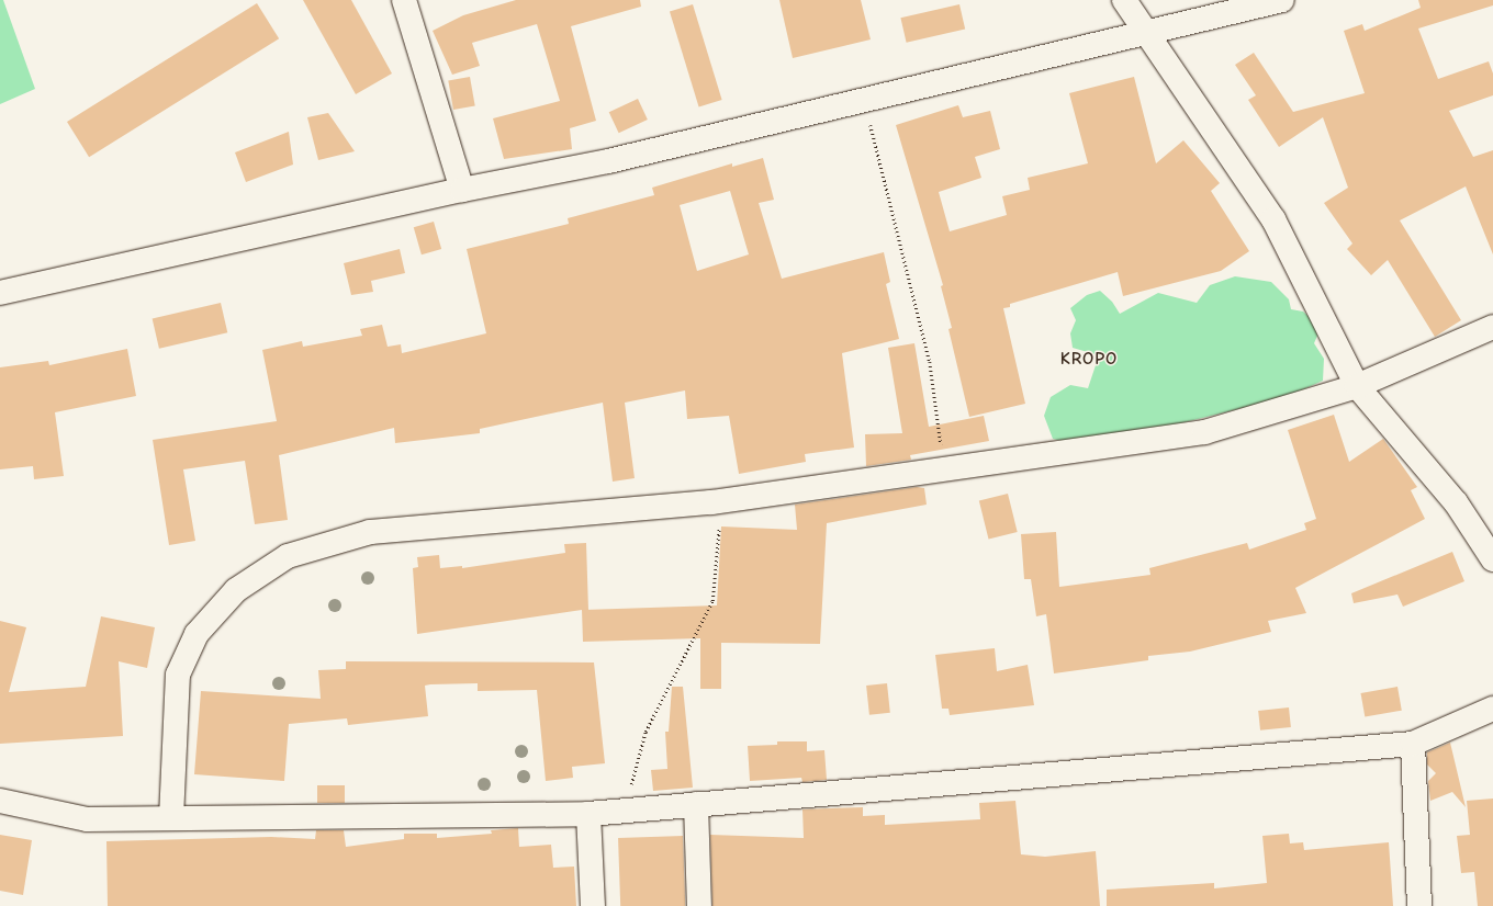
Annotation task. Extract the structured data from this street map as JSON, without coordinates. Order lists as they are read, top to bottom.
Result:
{
  "districts": ["KROPO"]
}
